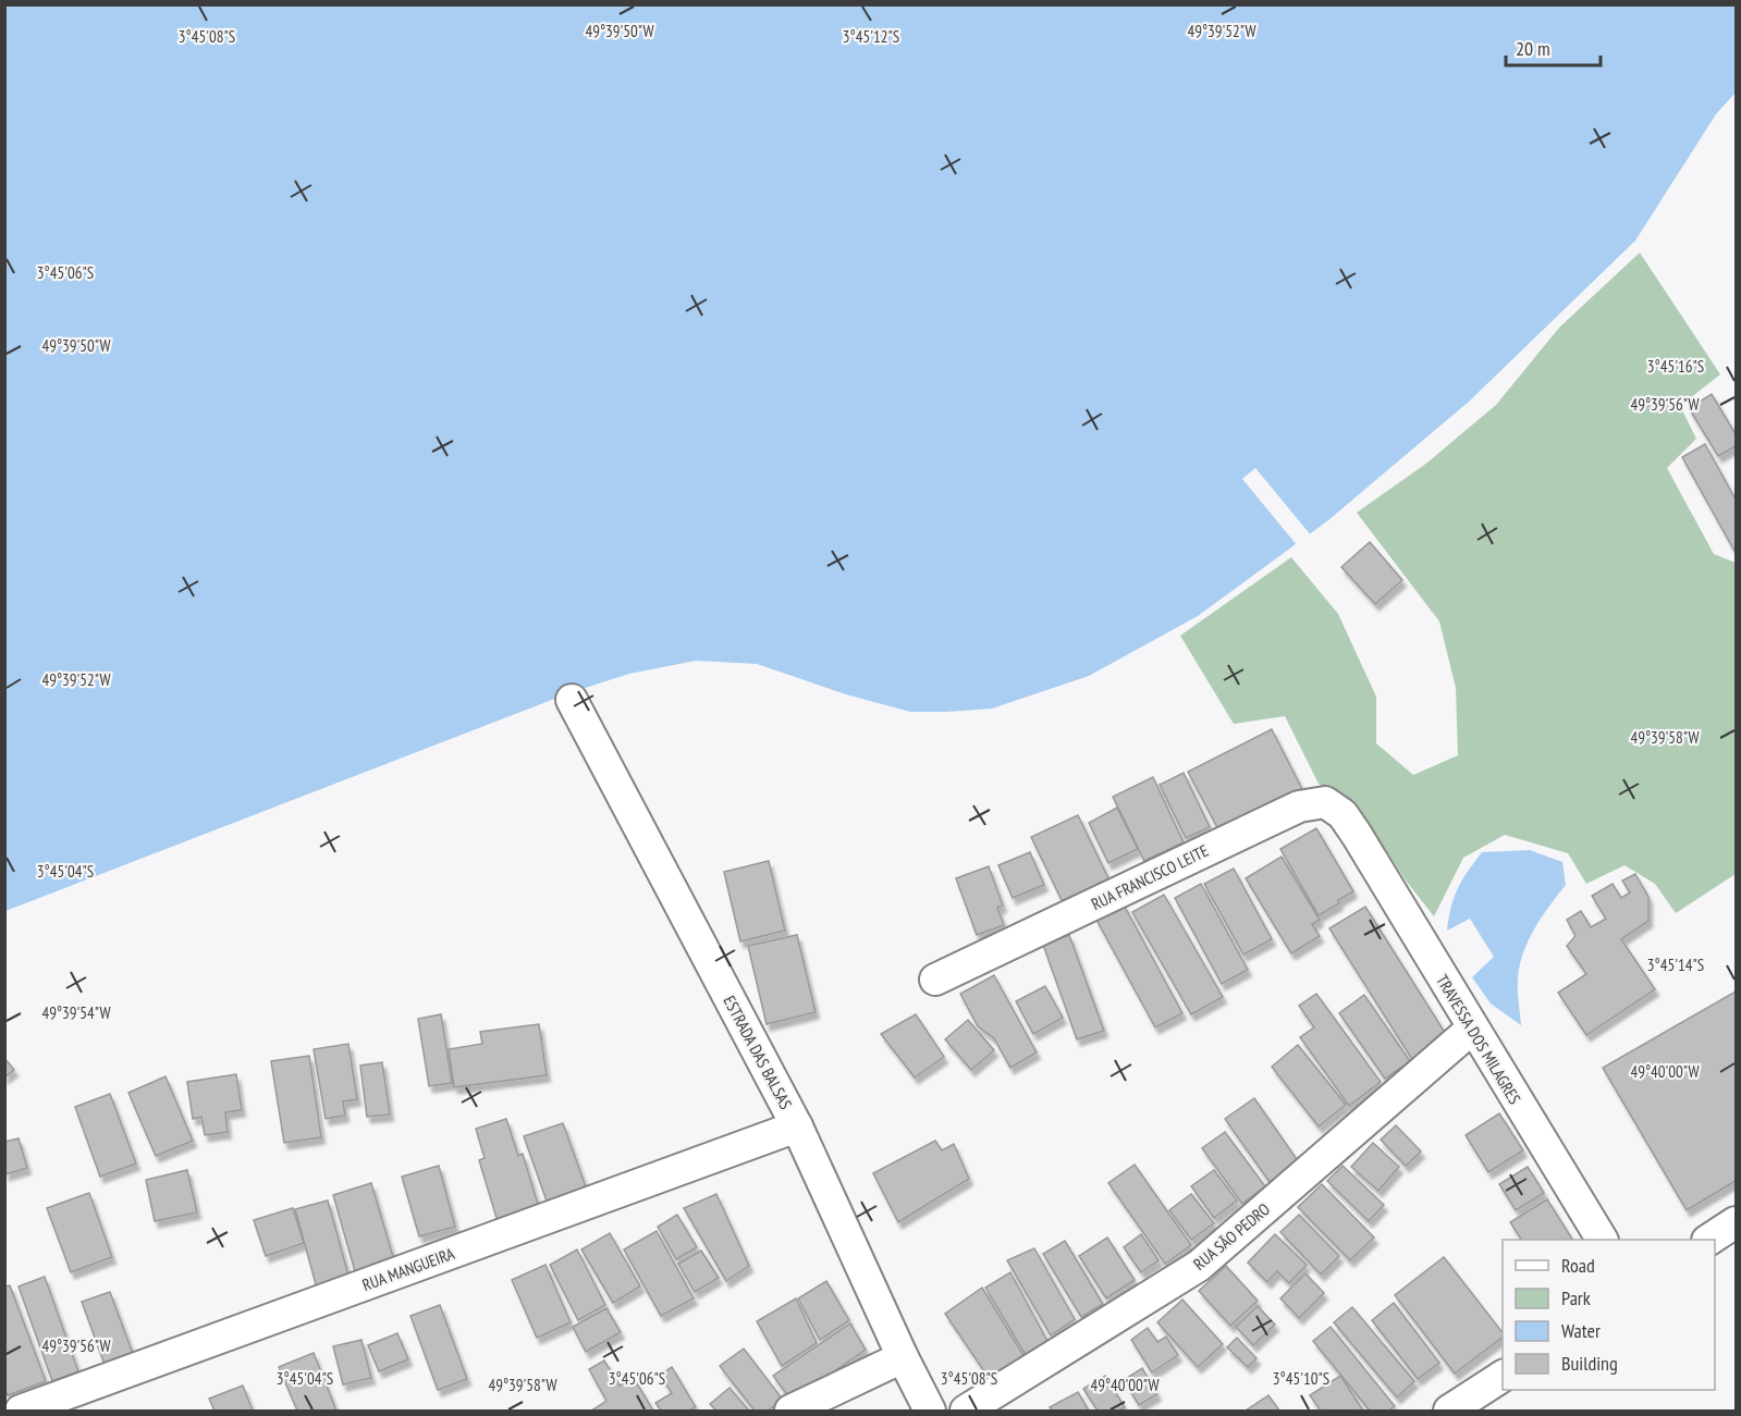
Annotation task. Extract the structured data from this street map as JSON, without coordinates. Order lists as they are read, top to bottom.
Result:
{
  "streets": {
    "street": [
      "RUA FRANCISCO LEITE",
      "TRAVESSA DOS MILAGRES",
      "ESTRADA DAS BALSAS",
      "RUA SÃO PEDRO",
      "RUA MANGUEIRA"
    ]
  },
  "crossings": [
    ["RUA FRANCISCO LEITE", "TRAVESSA DOS MILAGRES"],
    ["TRAVESSA DOS MILAGRES", "RUA SÃO PEDRO"],
    ["ESTRADA DAS BALSAS", "RUA MANGUEIRA"]
  ],
  "legend": [
    "Road",
    "Park",
    "Water",
    "Building"
  ],
  "scale_bar": "20 m",
  "coordinates": [
    "49°39'50\"W",
    "49°39'52\"W",
    "3°45'08\"S",
    "3°45'12\"S",
    "3°45'06\"S",
    "3°45'16\"S",
    "49°39'56\"W",
    "49°39'58\"W",
    "3°45'04\"S",
    "3°45'14\"S",
    "49°39'54\"W",
    "49°40'00\"W",
    "3°45'10\"S"
  ]
}
